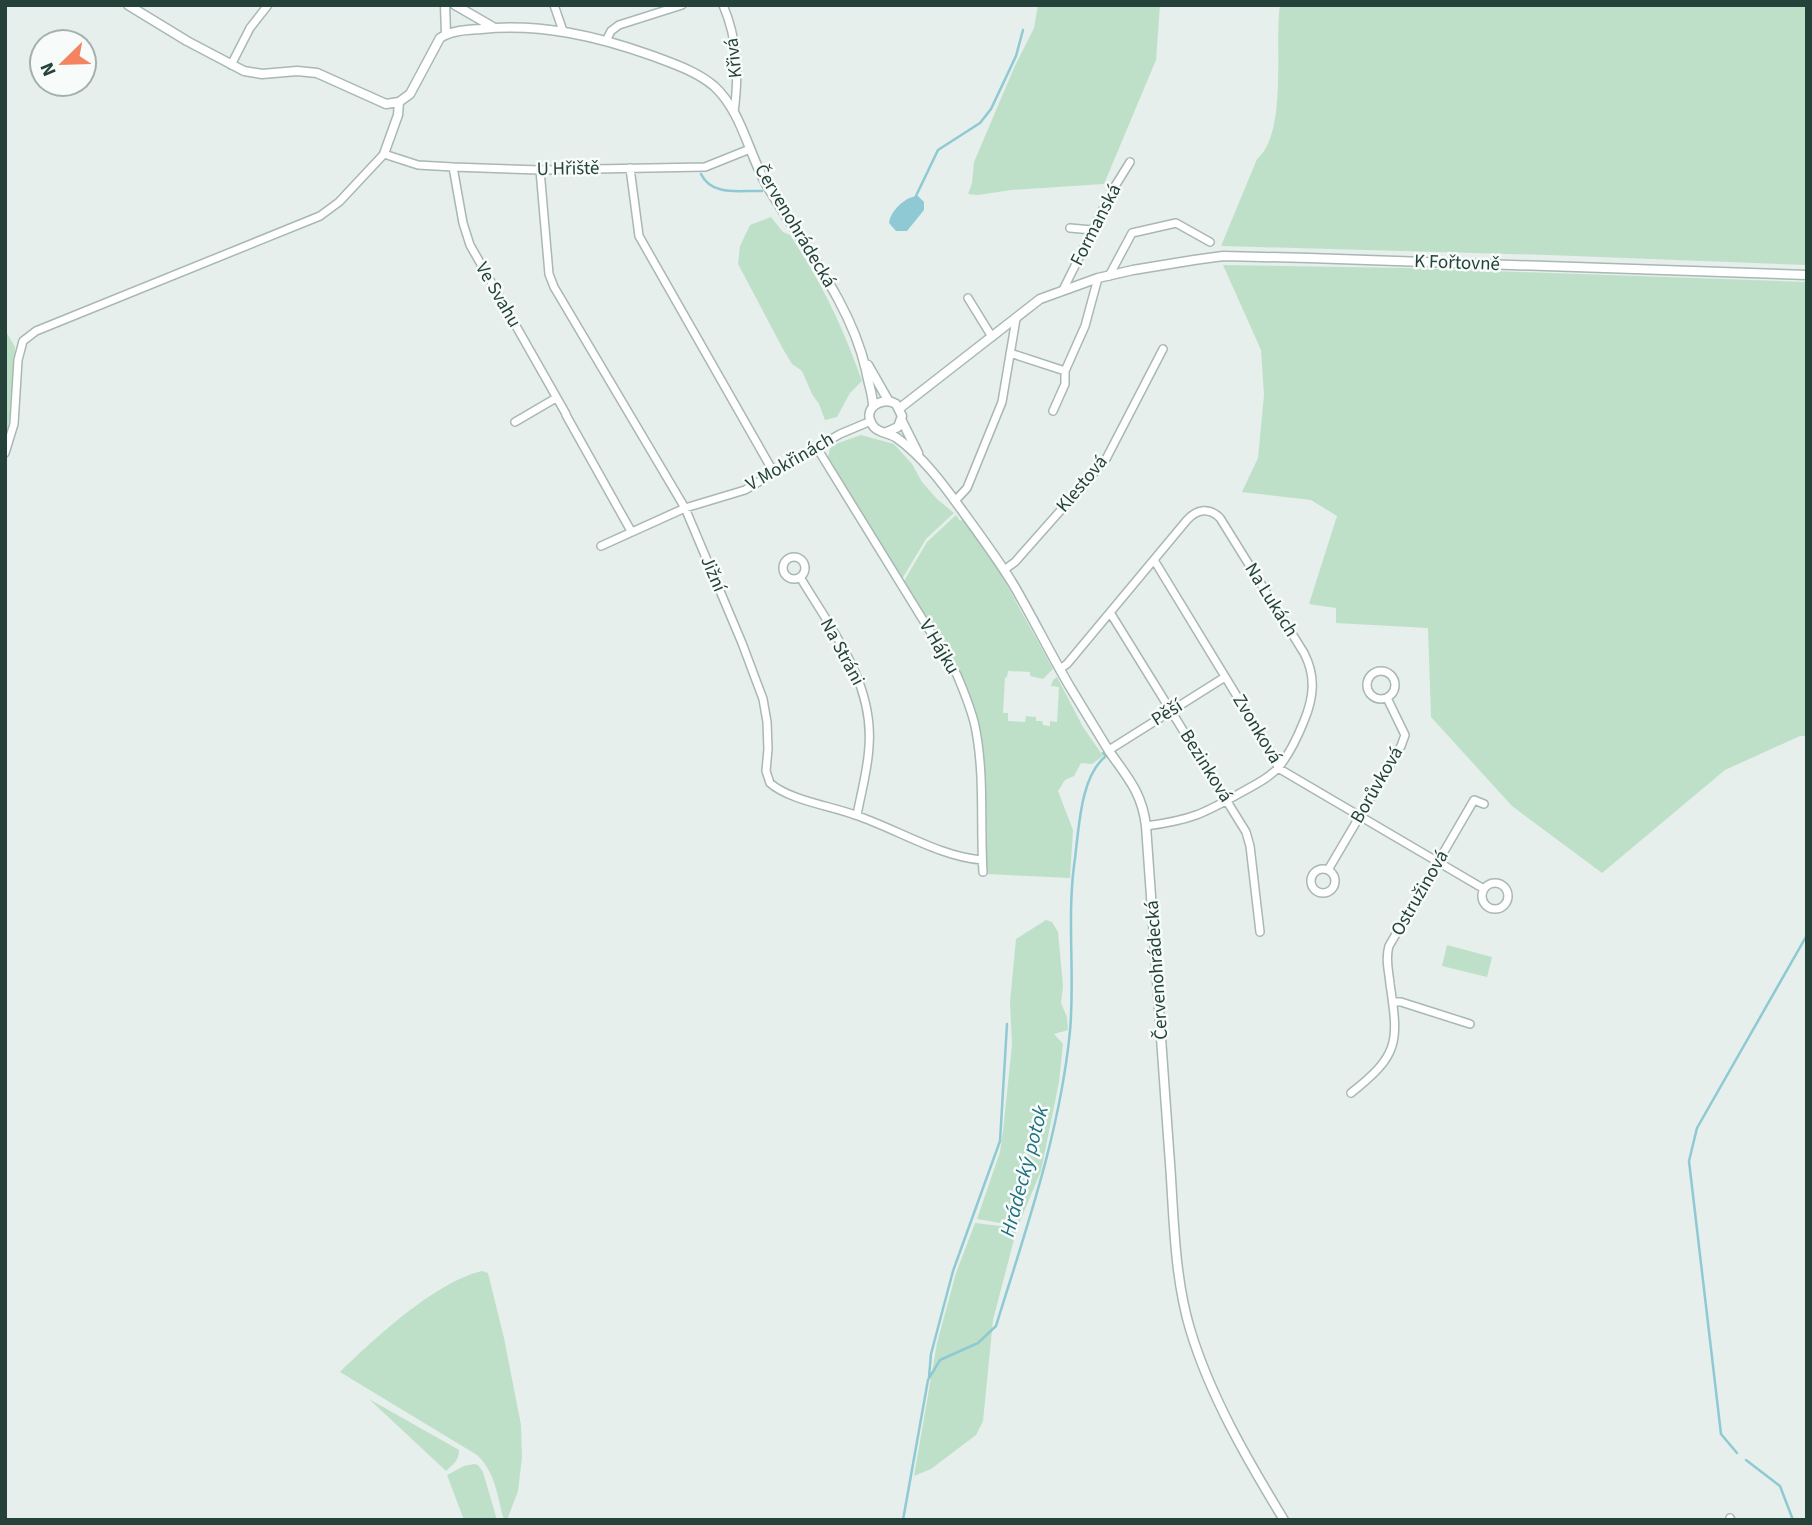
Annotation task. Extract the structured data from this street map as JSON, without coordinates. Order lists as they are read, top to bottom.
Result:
{
  "streets": {
    "street": [
      "Křivá",
      "U Hřiště",
      "Formanská",
      "Červenohrádecká",
      "K Fořtovně",
      "Ve Svahu",
      "V Mokřinách",
      "Klestová",
      "Jižní",
      "Na Lukách",
      "V Hájku",
      "Na Stráni",
      "Pěší",
      "Zvonková",
      "Bezinková",
      "Borůvková",
      "Ostružinová"
    ]
  },
  "crossings": [
    ["Křivá", "Červenohrádecká"],
    ["U Hřiště", "Červenohrádecká"],
    ["U Hřiště", "Ve Svahu"],
    ["U Hřiště", "Jižní"],
    ["Formanská", "K Fořtovně"],
    ["Červenohrádecká", "K Fořtovně"],
    ["Červenohrádecká", "V Mokřinách"],
    ["Červenohrádecká", "Klestová"],
    ["Červenohrádecká", "Na Lukách"],
    ["Červenohrádecká", "Pěší"],
    ["K Fořtovně", "V Mokřinách"],
    ["Ve Svahu", "V Mokřinách"],
    ["V Mokřinách", "Jižní"],
    ["V Mokřinách", "V Hájku"],
    ["Jižní", "V Hájku"],
    ["Jižní", "Na Stráni"],
    ["Na Lukách", "Zvonková"],
    ["Na Lukách", "Bezinková"],
    ["Pěší", "Zvonková"],
    ["Pěší", "Bezinková"],
    ["Zvonková", "Borůvková"],
    ["Zvonková", "Ostružinová"]
  ],
  "water": ["Hrádecký potok"],
  "north": "bottom left"
}
